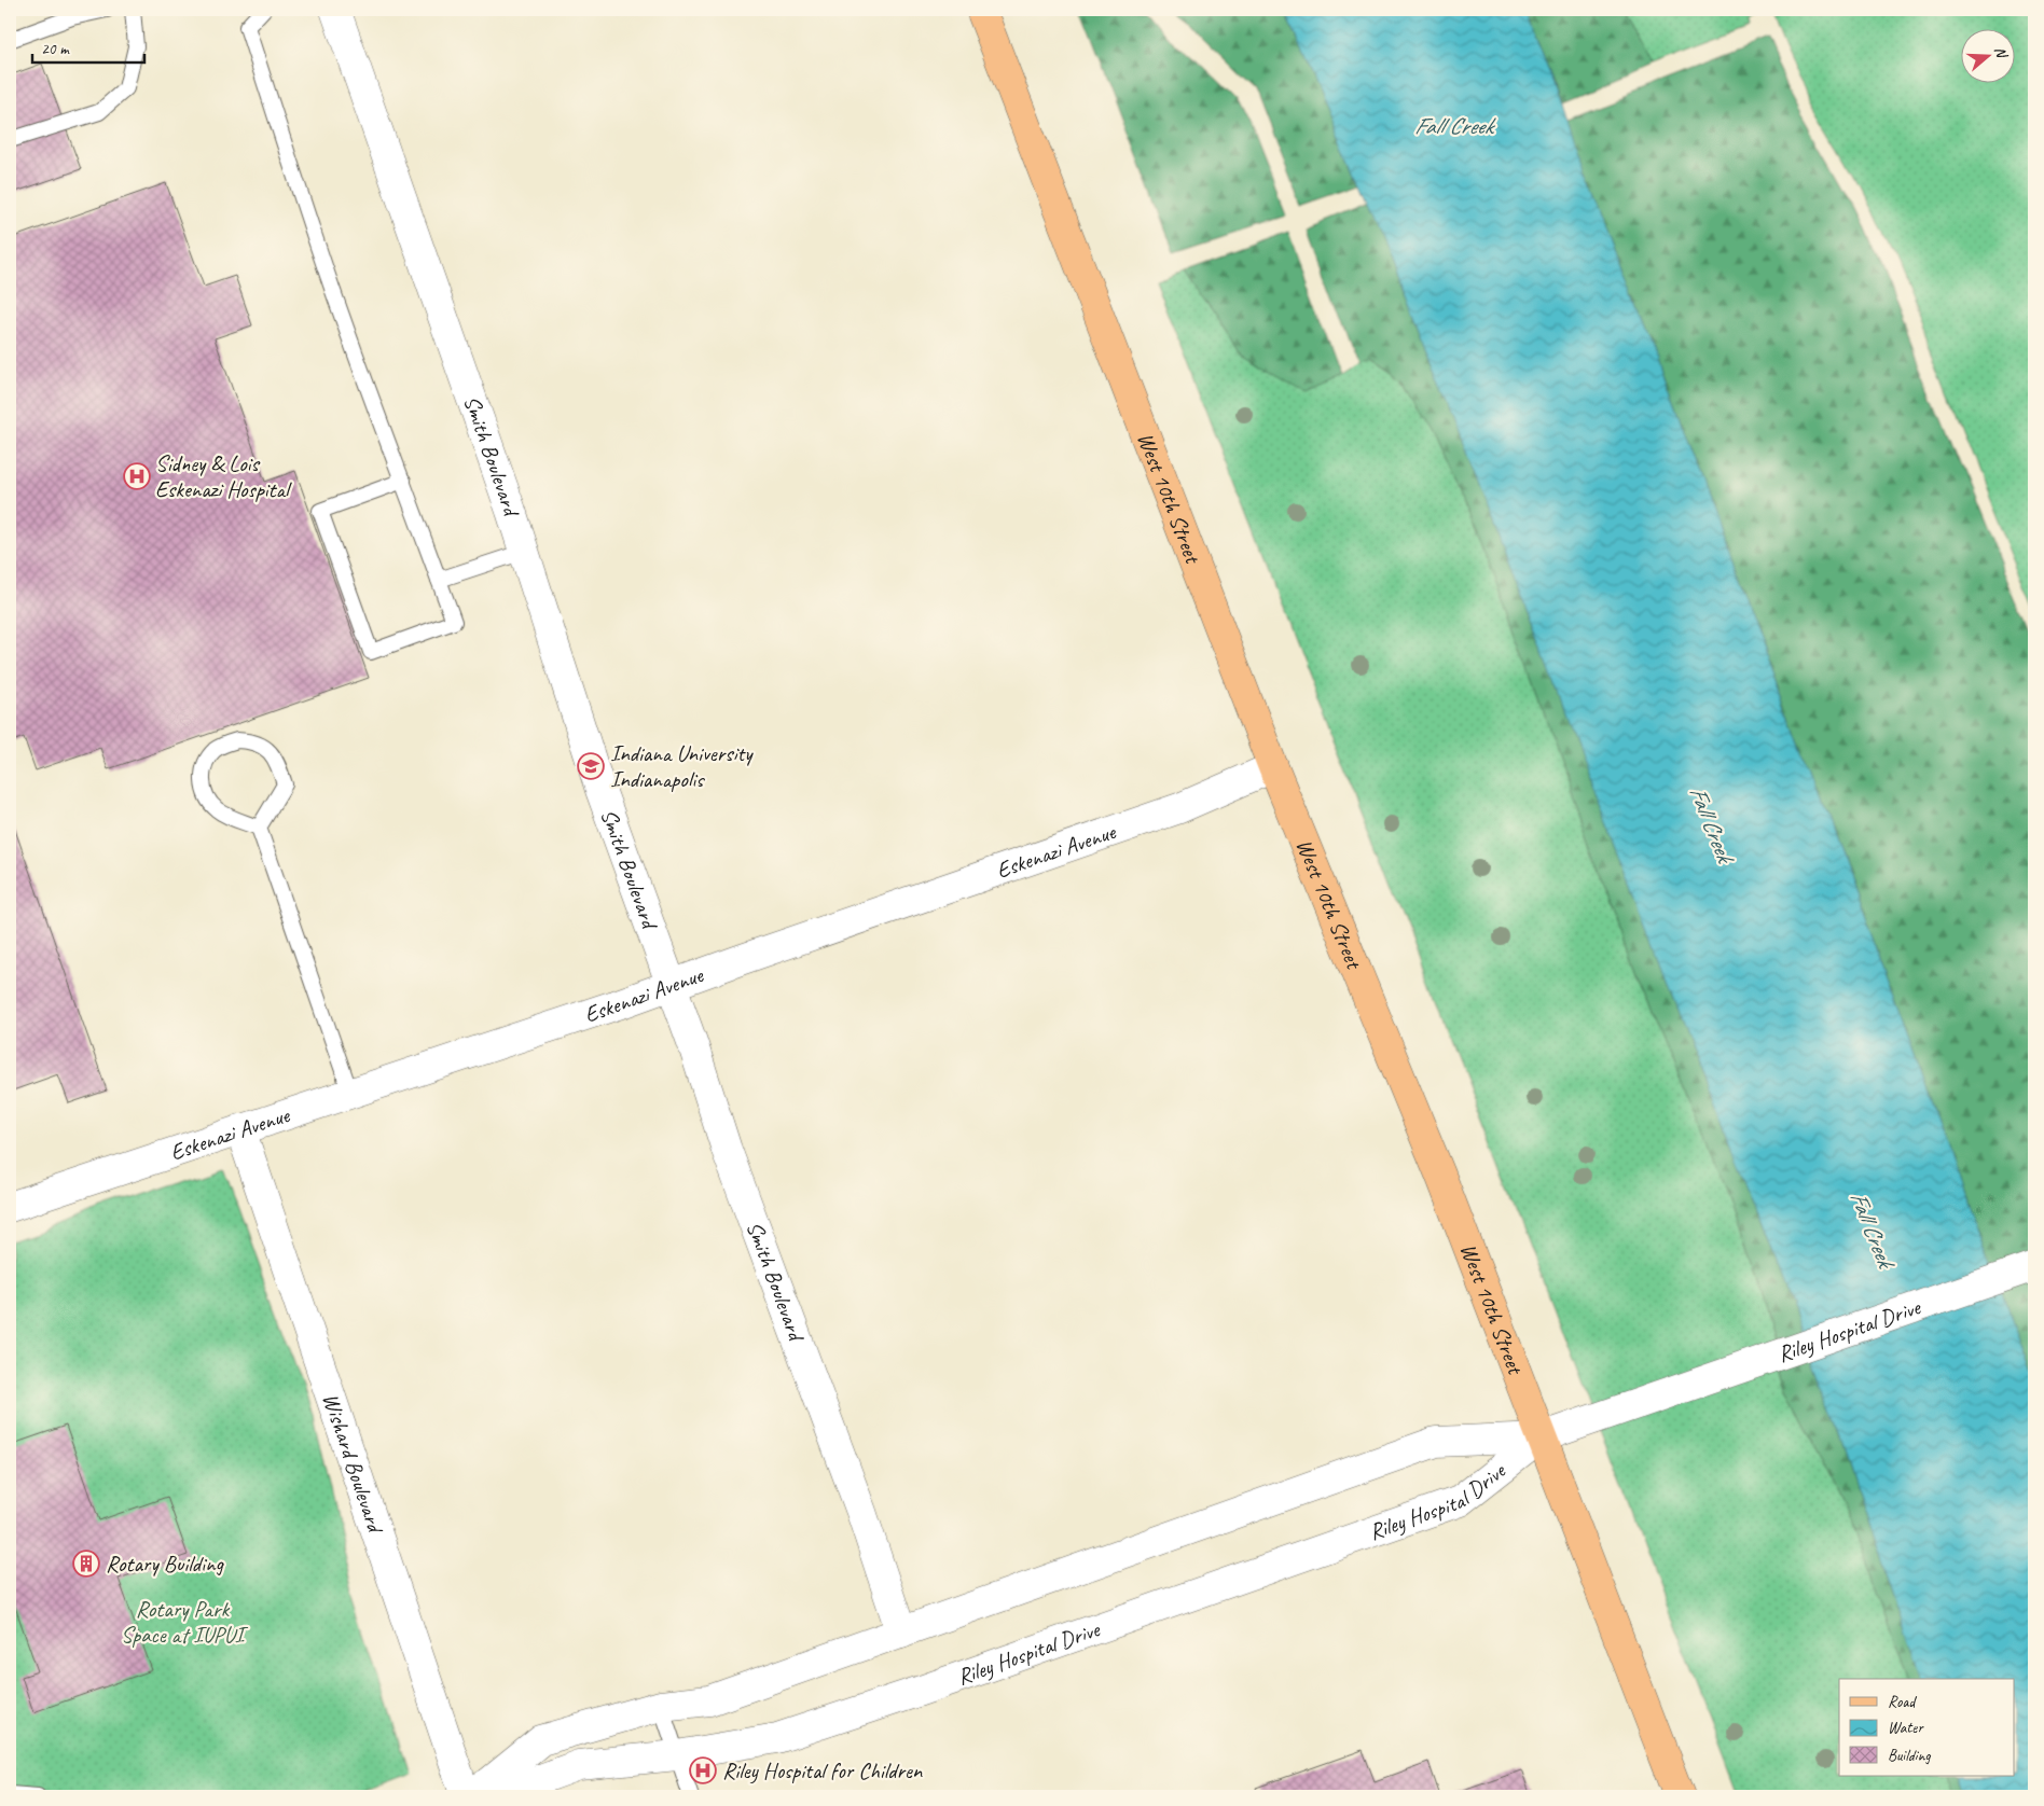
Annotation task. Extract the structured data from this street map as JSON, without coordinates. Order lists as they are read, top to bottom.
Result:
{
  "streets": {
    "main road": ["West 10th Street"],
    "street": [
      "Smith Boulevard",
      "Eskenazi Avenue",
      "Riley Hospital Drive",
      "Wishard Boulevard"
    ]
  },
  "crossings": [
    ["Smith Boulevard", "Eskenazi Avenue"],
    ["Smith Boulevard", "Riley Hospital Drive"],
    ["West 10th Street", "Eskenazi Avenue"],
    ["West 10th Street", "Riley Hospital Drive"],
    ["Eskenazi Avenue", "Wishard Boulevard"],
    ["Riley Hospital Drive", "Wishard Boulevard"]
  ],
  "water": ["Fall Creek"],
  "parks": ["Rotary Park Space at IUPUI"],
  "places": {
    "hospital": ["Sidney & Lois Eskenazi Hospital", "Riley Hospital for Children"],
    "school or university": ["Indiana University Indianapolis"],
    "building": ["Rotary Building"]
  },
  "legend": ["Road", "Water", "Building"],
  "scale_bar": "20 m",
  "north": "right"
}
